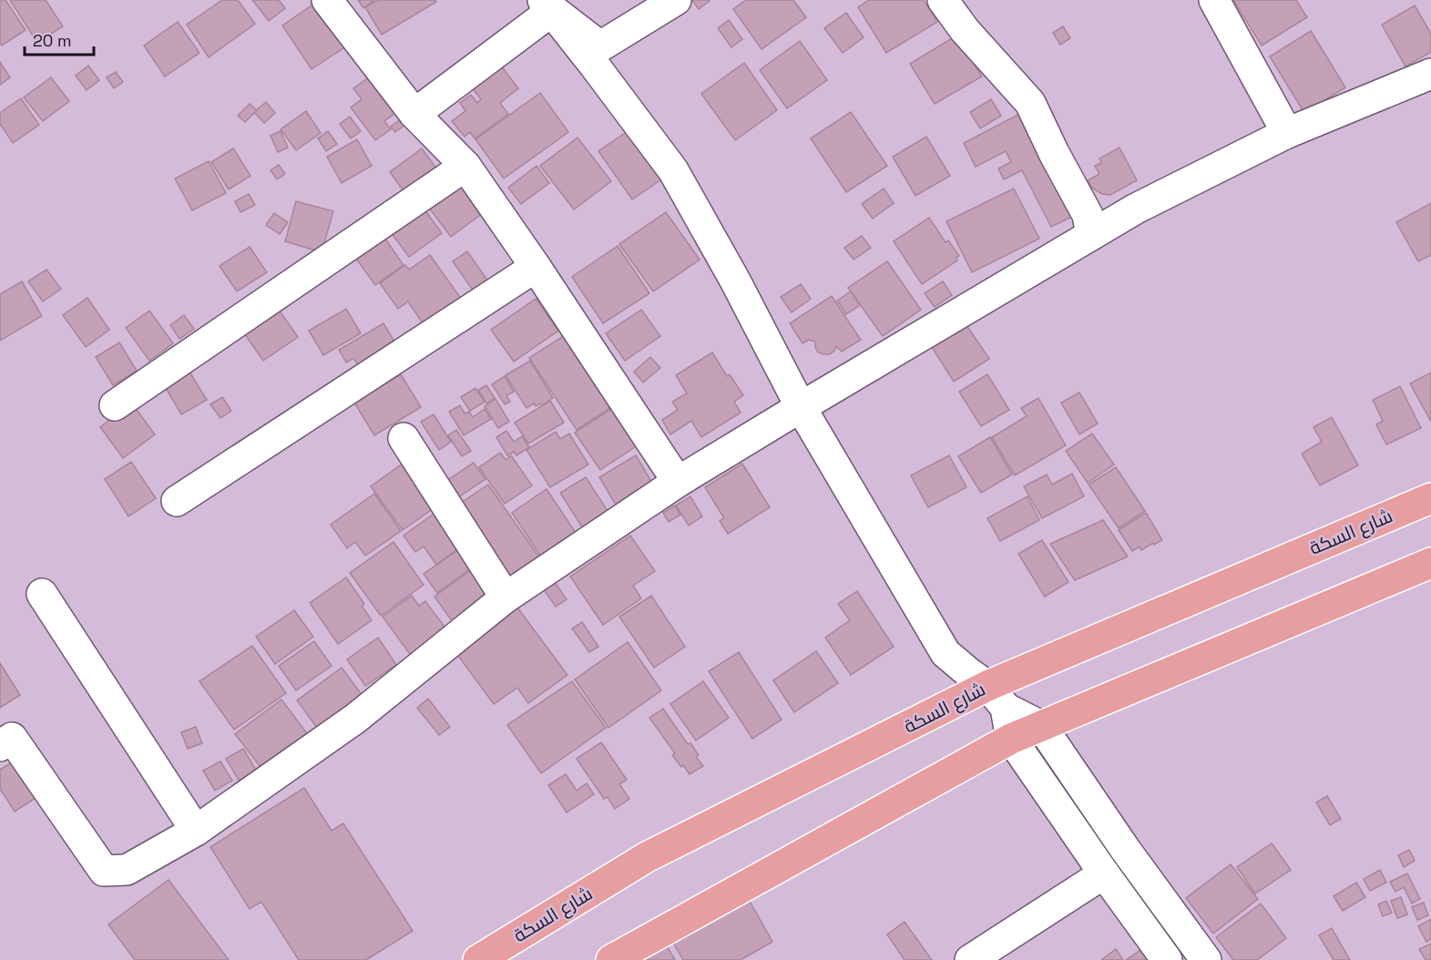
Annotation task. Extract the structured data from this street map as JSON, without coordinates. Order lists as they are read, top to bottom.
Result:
{
  "streets": {
    "main road": ["شارع السكة"]
  },
  "scale_bar": "20 m"
}
